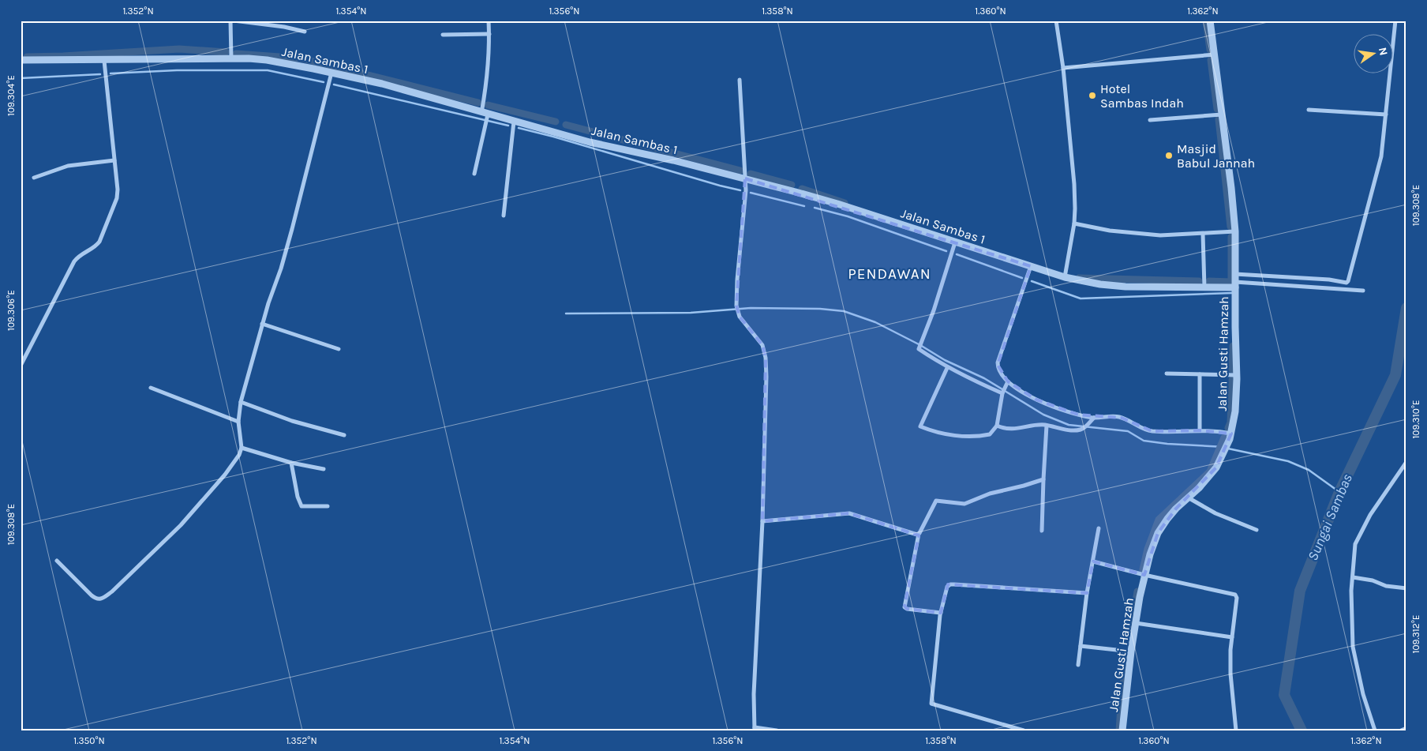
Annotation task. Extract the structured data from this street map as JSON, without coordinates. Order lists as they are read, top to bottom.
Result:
{
  "streets": {
    "street": ["Jalan Sambas 1", "Jalan Gusti Hamzah"]
  },
  "crossings": [
    ["Jalan Sambas 1", "Jalan Gusti Hamzah"]
  ],
  "districts": ["PENDAWAN"],
  "water": ["Sungai Sambas"],
  "places": ["Hotel Sambas Indah", "Masjid Babul Jannah"],
  "north": "right",
  "coordinates": [
    "1.352°N",
    "1.354°N",
    "1.356°N",
    "1.358°N",
    "1.360°N",
    "1.362°N",
    "109.304°E",
    "109.308°E",
    "109.306°E",
    "109.310°E",
    "109.312°E",
    "1.350°N"
  ]
}
